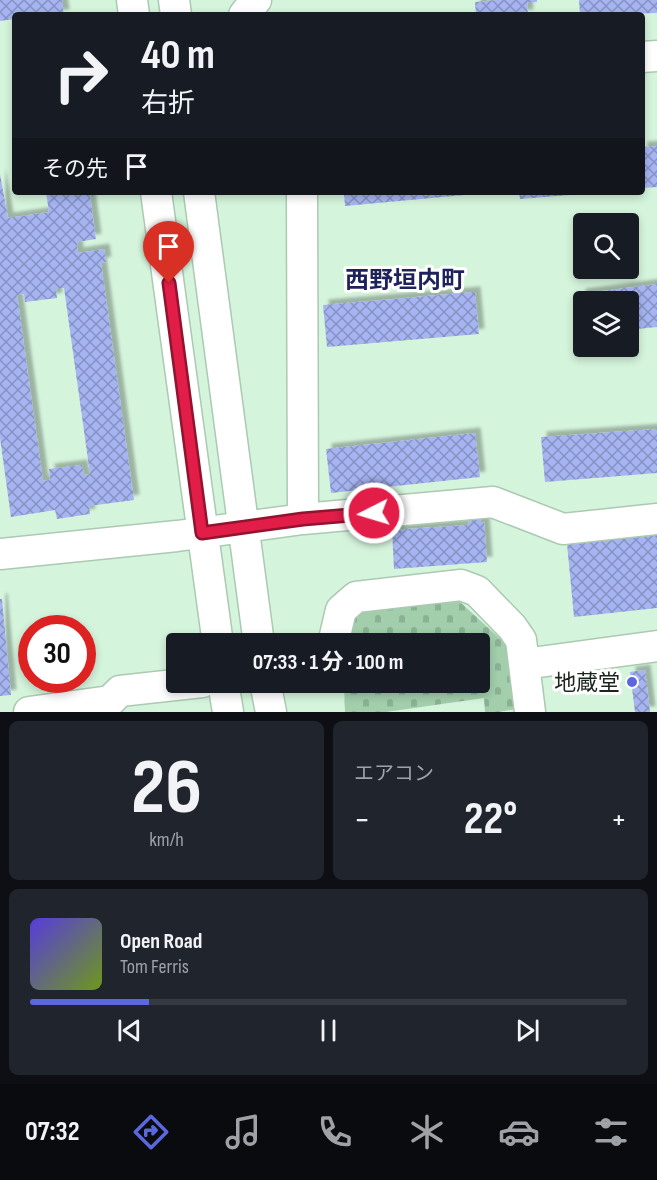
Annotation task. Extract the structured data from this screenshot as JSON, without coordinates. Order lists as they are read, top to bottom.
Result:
{
  "districts": ["西野垣内町"],
  "places": ["地蔵堂"],
  "page": {
    "turn": ["40 m", "右折"],
    "then": "その先",
    "limit": "30",
    "trip": "07:33 · 1 分 · 100 m",
    "tile": [
      ["26", "km/h"],
      "エアコン"
    ],
    "heat": ["−", "22°", "+"],
    "song": ["Open Road", "Tom Ferris"],
    "tabs": "07:32"
  }
}
